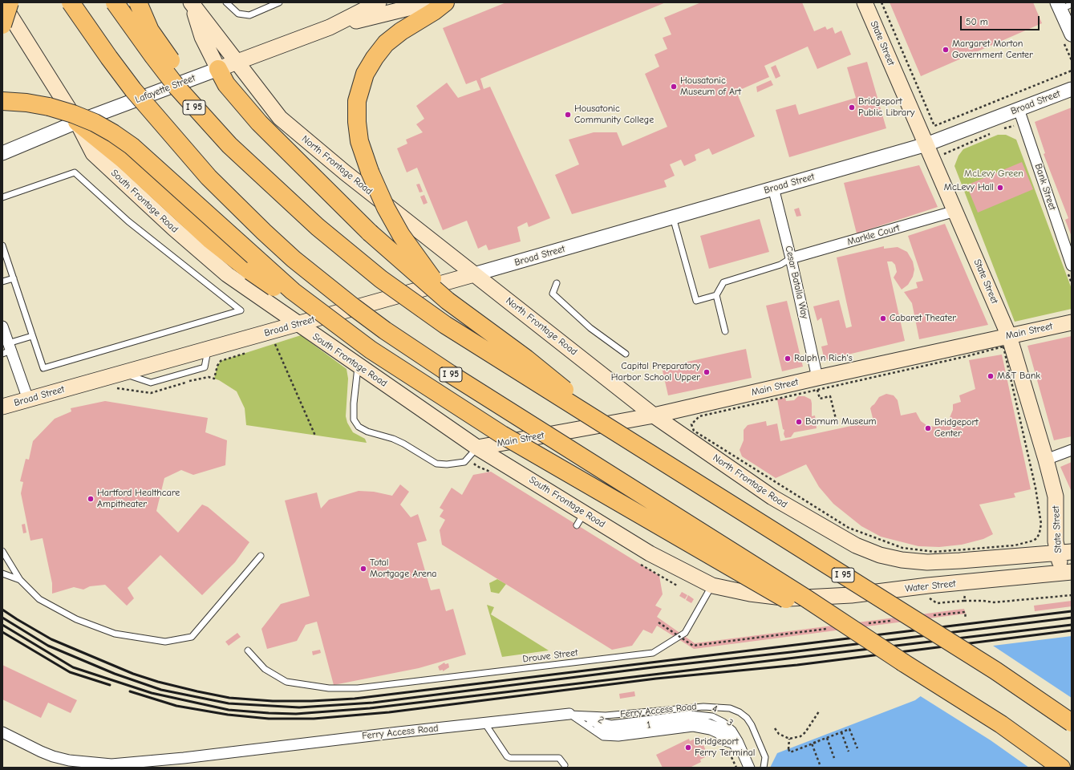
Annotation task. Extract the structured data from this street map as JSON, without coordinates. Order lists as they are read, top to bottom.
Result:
{
  "streets": {
    "highway": ["I 95"],
    "main road": [
      "State Street",
      "Lafayette Street",
      "Broad Street",
      "North Frontage Road",
      "South Frontage Road",
      "Main Street",
      "Water Street"
    ],
    "street": [
      "Bank Street",
      "Markle Court",
      "Cesar Batalla Way",
      "Ferry Access Road"
    ],
    "lane": [
      "Drouve Street",
      "4",
      "2",
      "3"
    ]
  },
  "crossings": [
    ["State Street", "Broad Street"],
    ["State Street", "North Frontage Road"],
    ["State Street", "Markle Court"],
    ["State Street", "Main Street"],
    ["State Street", "Water Street"],
    ["Lafayette Street", "North Frontage Road"],
    ["Lafayette Street", "South Frontage Road"],
    ["Broad Street", "North Frontage Road"],
    ["Broad Street", "Bank Street"],
    ["Broad Street", "South Frontage Road"],
    ["Broad Street", "Cesar Batalla Way"],
    ["North Frontage Road", "Main Street"],
    ["South Frontage Road", "Main Street"],
    ["South Frontage Road", "Water Street"],
    ["South Frontage Road", "Drouve Street"],
    ["Markle Court", "Cesar Batalla Way"],
    ["Cesar Batalla Way", "Main Street"],
    ["4", "Ferry Access Road"],
    ["4", "2"],
    ["4", "3"],
    ["Ferry Access Road", "2"],
    ["Ferry Access Road", "3"],
    ["2", "3"]
  ],
  "parks": ["McLevy Green"],
  "places": [
    "Margaret Morton Government Center",
    "Housatonic Museum of Art",
    "Bridgeport Public Library",
    "Housatonic Community College",
    "McLevy Hall",
    "Cabaret Theater",
    "Ralph n Rich's",
    "Capital Preparatory Harbor School Upper",
    "M&T Bank",
    "Barnum Museum",
    "Bridgeport Center",
    "Hartford Healthcare Ampitheater",
    "Total Mortgage Arena",
    "Bridgeport Ferry Terminal"
  ],
  "scale_bar": "50 m"
}
